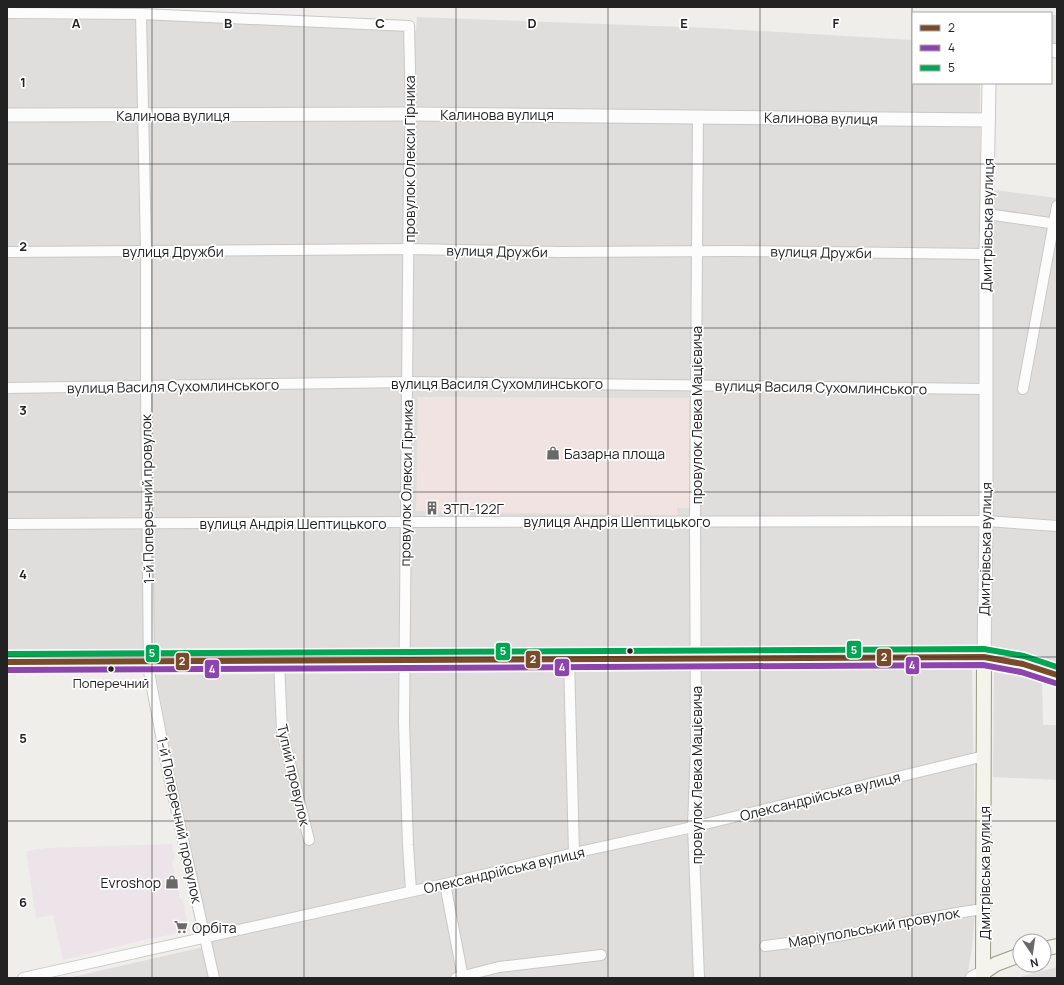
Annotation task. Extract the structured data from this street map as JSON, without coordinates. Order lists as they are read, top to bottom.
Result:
{
  "streets": {
    "main road": ["Дмитрівська вулиця"],
    "street": [
      "Калинова вулиця",
      "провулок Олекси Гірника",
      "вулиця Дружби",
      "вулиця Василя Сухомлинського",
      "провулок Левка Мацієвича",
      "1-й Поперечний провулок",
      "вулиця Андрія Шептицького",
      "Тупий провулок",
      "Олександрійська вулиця",
      "Маріупольський провулок"
    ]
  },
  "crossings": [
    ["Калинова вулиця", "провулок Олекси Гірника"],
    ["Калинова вулиця", "Дмитрівська вулиця"],
    ["Калинова вулиця", "провулок Левка Мацієвича"],
    ["Калинова вулиця", "1-й Поперечний провулок"],
    ["провулок Олекси Гірника", "вулиця Дружби"],
    ["провулок Олекси Гірника", "вулиця Василя Сухомлинського"],
    ["провулок Олекси Гірника", "1-й Поперечний провулок"],
    ["провулок Олекси Гірника", "вулиця Андрія Шептицького"],
    ["провулок Олекси Гірника", "Олександрійська вулиця"],
    ["Дмитрівська вулиця", "вулиця Дружби"],
    ["Дмитрівська вулиця", "вулиця Василя Сухомлинського"],
    ["Дмитрівська вулиця", "вулиця Андрія Шептицького"],
    ["Дмитрівська вулиця", "Олександрійська вулиця"],
    ["Дмитрівська вулиця", "Маріупольський провулок"],
    ["вулиця Дружби", "провулок Левка Мацієвича"],
    ["вулиця Дружби", "1-й Поперечний провулок"],
    ["вулиця Василя Сухомлинського", "провулок Левка Мацієвича"],
    ["вулиця Василя Сухомлинського", "1-й Поперечний провулок"],
    ["провулок Левка Мацієвича", "вулиця Андрія Шептицького"],
    ["провулок Левка Мацієвича", "Олександрійська вулиця"],
    ["1-й Поперечний провулок", "вулиця Андрія Шептицького"],
    ["1-й Поперечний провулок", "Олександрійська вулиця"]
  ],
  "places": {
    "shop": ["Базарна площа", "Evroshop"],
    "building": ["ЗТП-122Г"],
    "other": ["Поперечний"],
    "supermarket": ["Орбіта"]
  },
  "lines": ["transit line 5", "transit line 2", "transit line 4"],
  "legend": ["2", "4", "5"],
  "north": "bottom",
  "grid": {
    "columns": [
      "A",
      "B",
      "C",
      "D",
      "E",
      "F"
    ],
    "rows": [
      "1",
      "2",
      "3",
      "4",
      "5",
      "6"
    ]
  }
}
